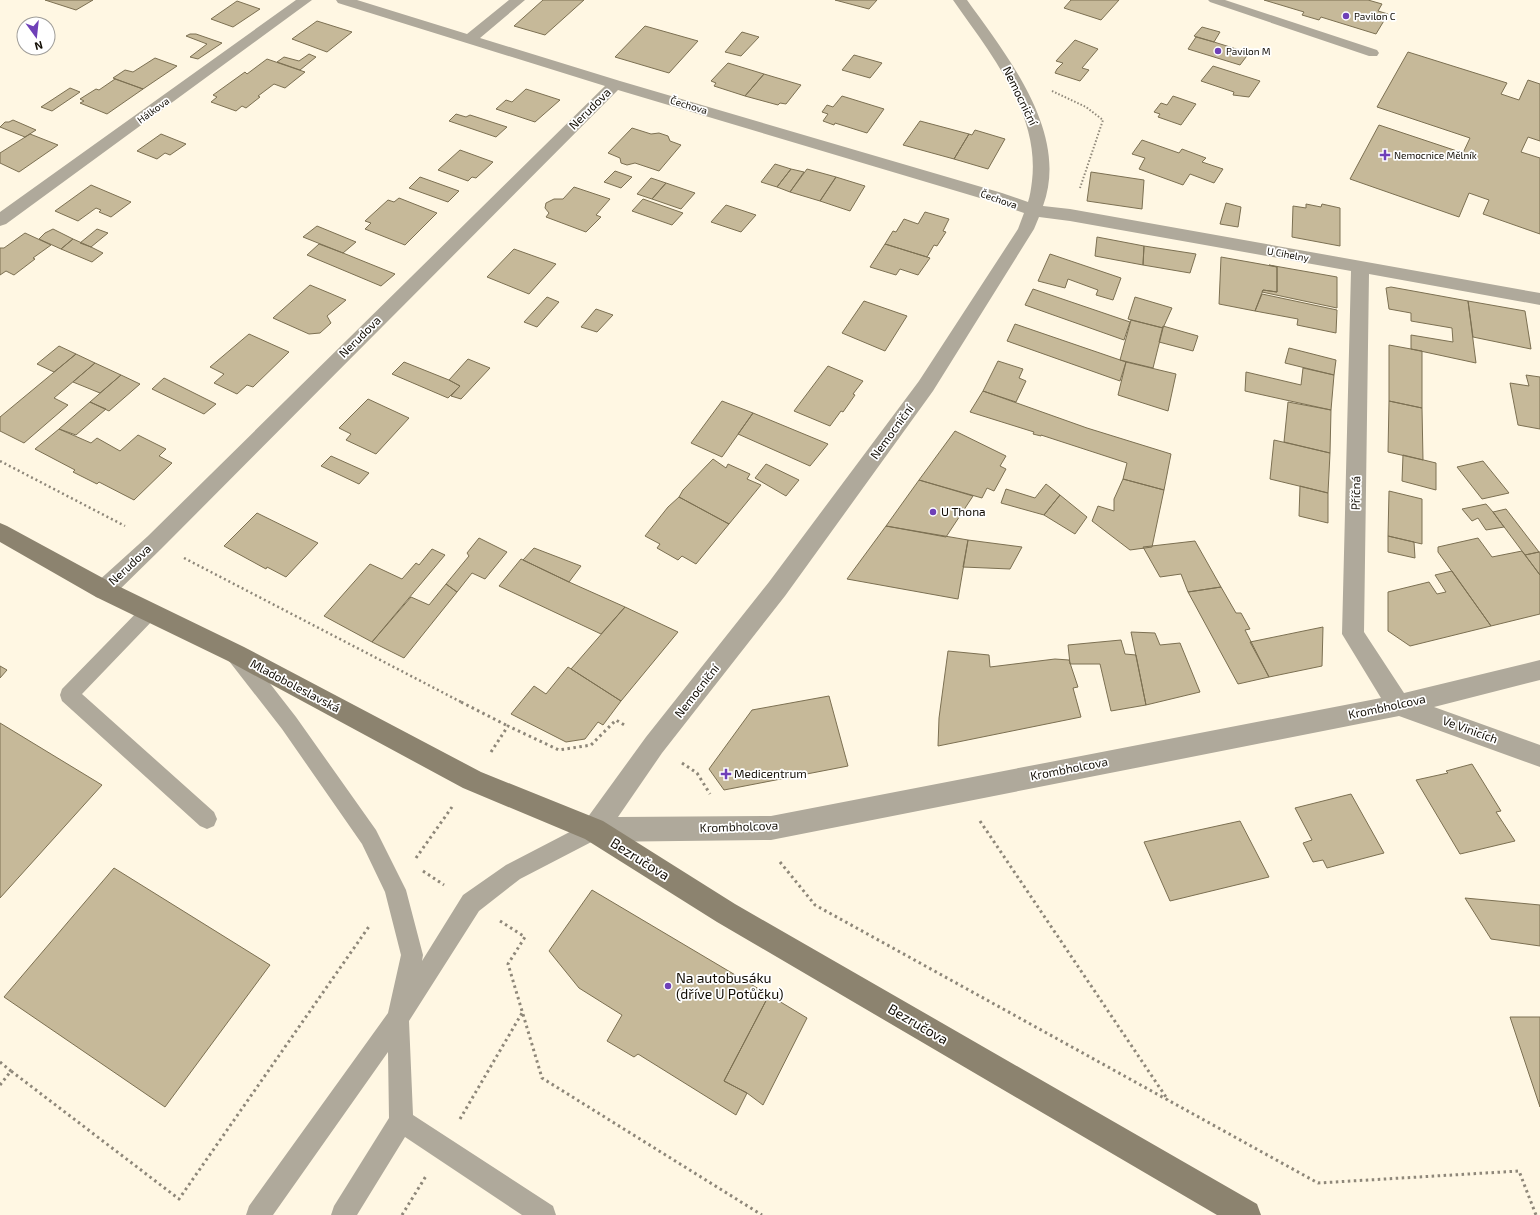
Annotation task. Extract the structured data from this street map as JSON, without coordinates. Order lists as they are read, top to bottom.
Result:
{
  "streets": {
    "street": [
      "Nemocniční",
      "Čechova",
      "Nerudova",
      "Hálkova",
      "U Cihelny",
      "Příčná",
      "Mladoboleslavská",
      "Krombholcova",
      "Ve Vinicích",
      "Bezručova"
    ]
  },
  "crossings": [
    ["Nemocniční", "Čechova"],
    ["Nemocniční", "U Cihelny"],
    ["Nemocniční", "Mladoboleslavská"],
    ["Nemocniční", "Krombholcova"],
    ["Nemocniční", "Bezručova"],
    ["Čechova", "Nerudova"],
    ["Čechova", "U Cihelny"],
    ["Nerudova", "Mladoboleslavská"],
    ["U Cihelny", "Příčná"],
    ["Příčná", "Krombholcova"],
    ["Příčná", "Ve Vinicích"],
    ["Mladoboleslavská", "Krombholcova"],
    ["Mladoboleslavská", "Bezručova"],
    ["Krombholcova", "Ve Vinicích"],
    ["Krombholcova", "Bezručova"]
  ],
  "places": {
    "other": [
      "Pavilon C",
      "Pavilon M",
      "U Thona",
      "Na autobusáku (dříve U Potůčku)"
    ],
    "health": ["Nemocnice Mělník", "Medicentrum"]
  },
  "north": "bottom"
}
